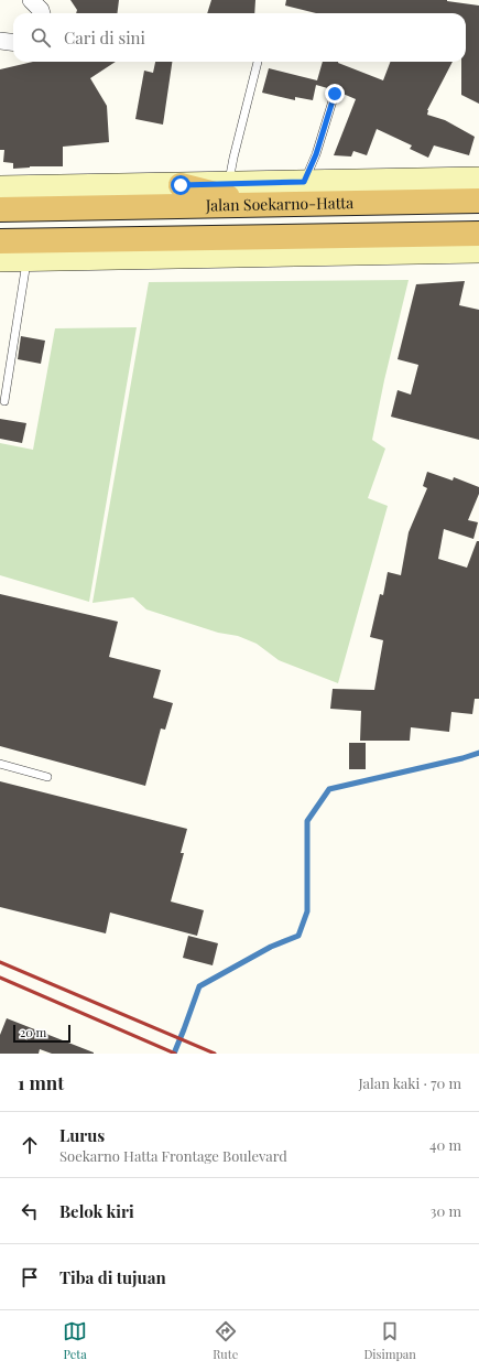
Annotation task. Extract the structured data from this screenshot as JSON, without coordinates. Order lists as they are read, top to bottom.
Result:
{
  "streets": {
    "highway": ["Jalan Soekarno-Hatta"]
  },
  "scale_bar": "20 m",
  "page": {
    "search": "Cari di sini",
    "scale": "20 m",
    "heading": ["1 mnt", "Jalan kaki · 70 m"],
    "list": [
      ["Lurus", "Soekarno Hatta Frontage Boulevard", "40 m"],
      ["Belok kiri", "30 m"],
      "Tiba di tujuan"
    ],
    "nav": ["Peta", "Rute", "Disimpan"]
  }
}
